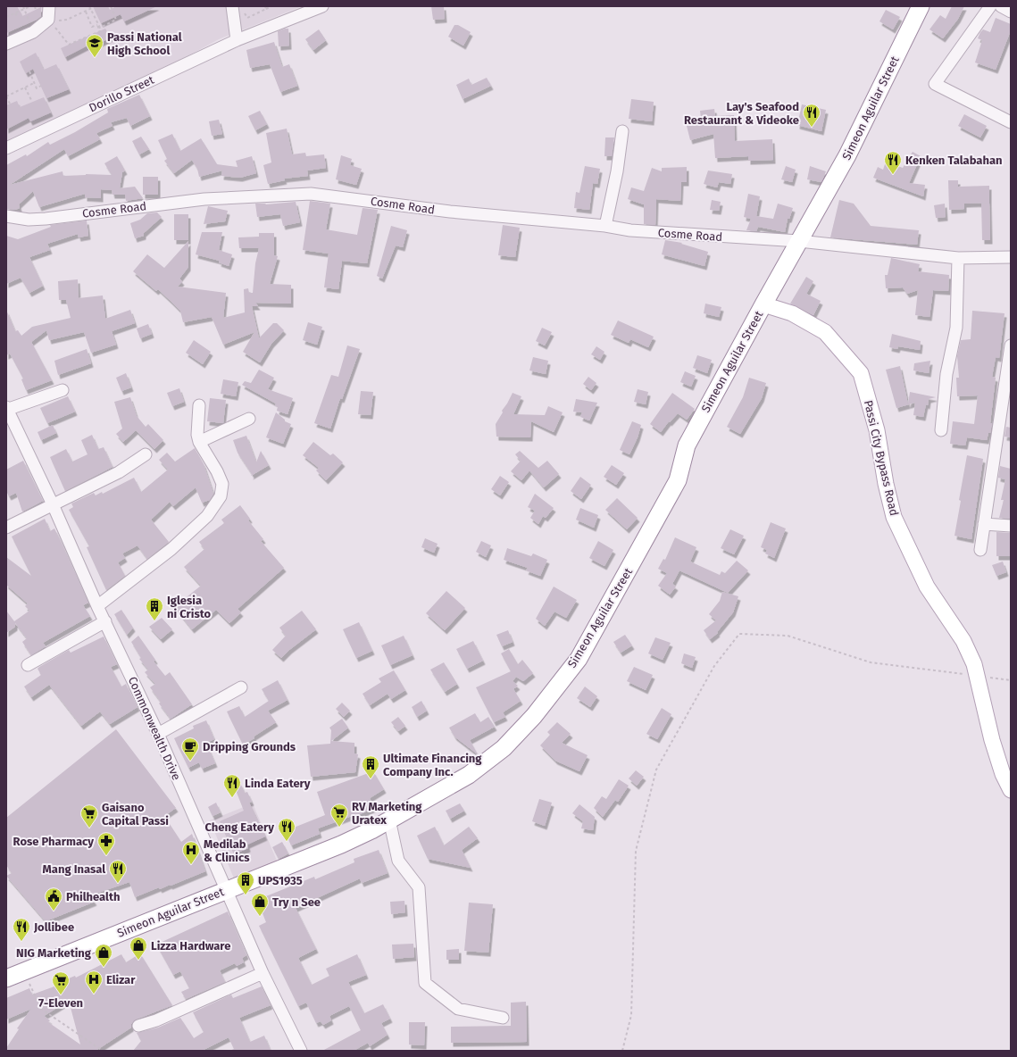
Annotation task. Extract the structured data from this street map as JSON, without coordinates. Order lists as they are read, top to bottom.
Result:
{
  "streets": {
    "highway": ["Simeon Aguilar Street"],
    "main road": ["Passi City Bypass Road"],
    "street": ["Dorillo Street", "Cosme Road", "Commonwealth Drive"]
  },
  "crossings": [
    ["Simeon Aguilar Street", "Cosme Road"],
    ["Simeon Aguilar Street", "Passi City Bypass Road"],
    ["Simeon Aguilar Street", "Commonwealth Drive"]
  ],
  "places": {
    "school or university": ["Passi National High School"],
    "restaurant": [
      "Lay's Seafood Restaurant & Videoke",
      "Kenken Talabahan",
      "Linda Eatery",
      "Cheng Eatery",
      "Mang Inasal",
      "Jollibee"
    ],
    "building": ["Iglesia ni Cristo", "Ultimate Financing Company Inc.", "UPS1935"],
    "cafe": ["Dripping Grounds"],
    "supermarket": ["RV Marketing Uratex", "Gaisano Capital Passi", "7-Eleven"],
    "pharmacy": ["Rose Pharmacy"],
    "hospital": ["Medilab & Clinics", "Elizar"],
    "public building": ["Philhealth"],
    "shop": ["Try n See", "Lizza Hardware", "NIG Marketing"]
  }
}
